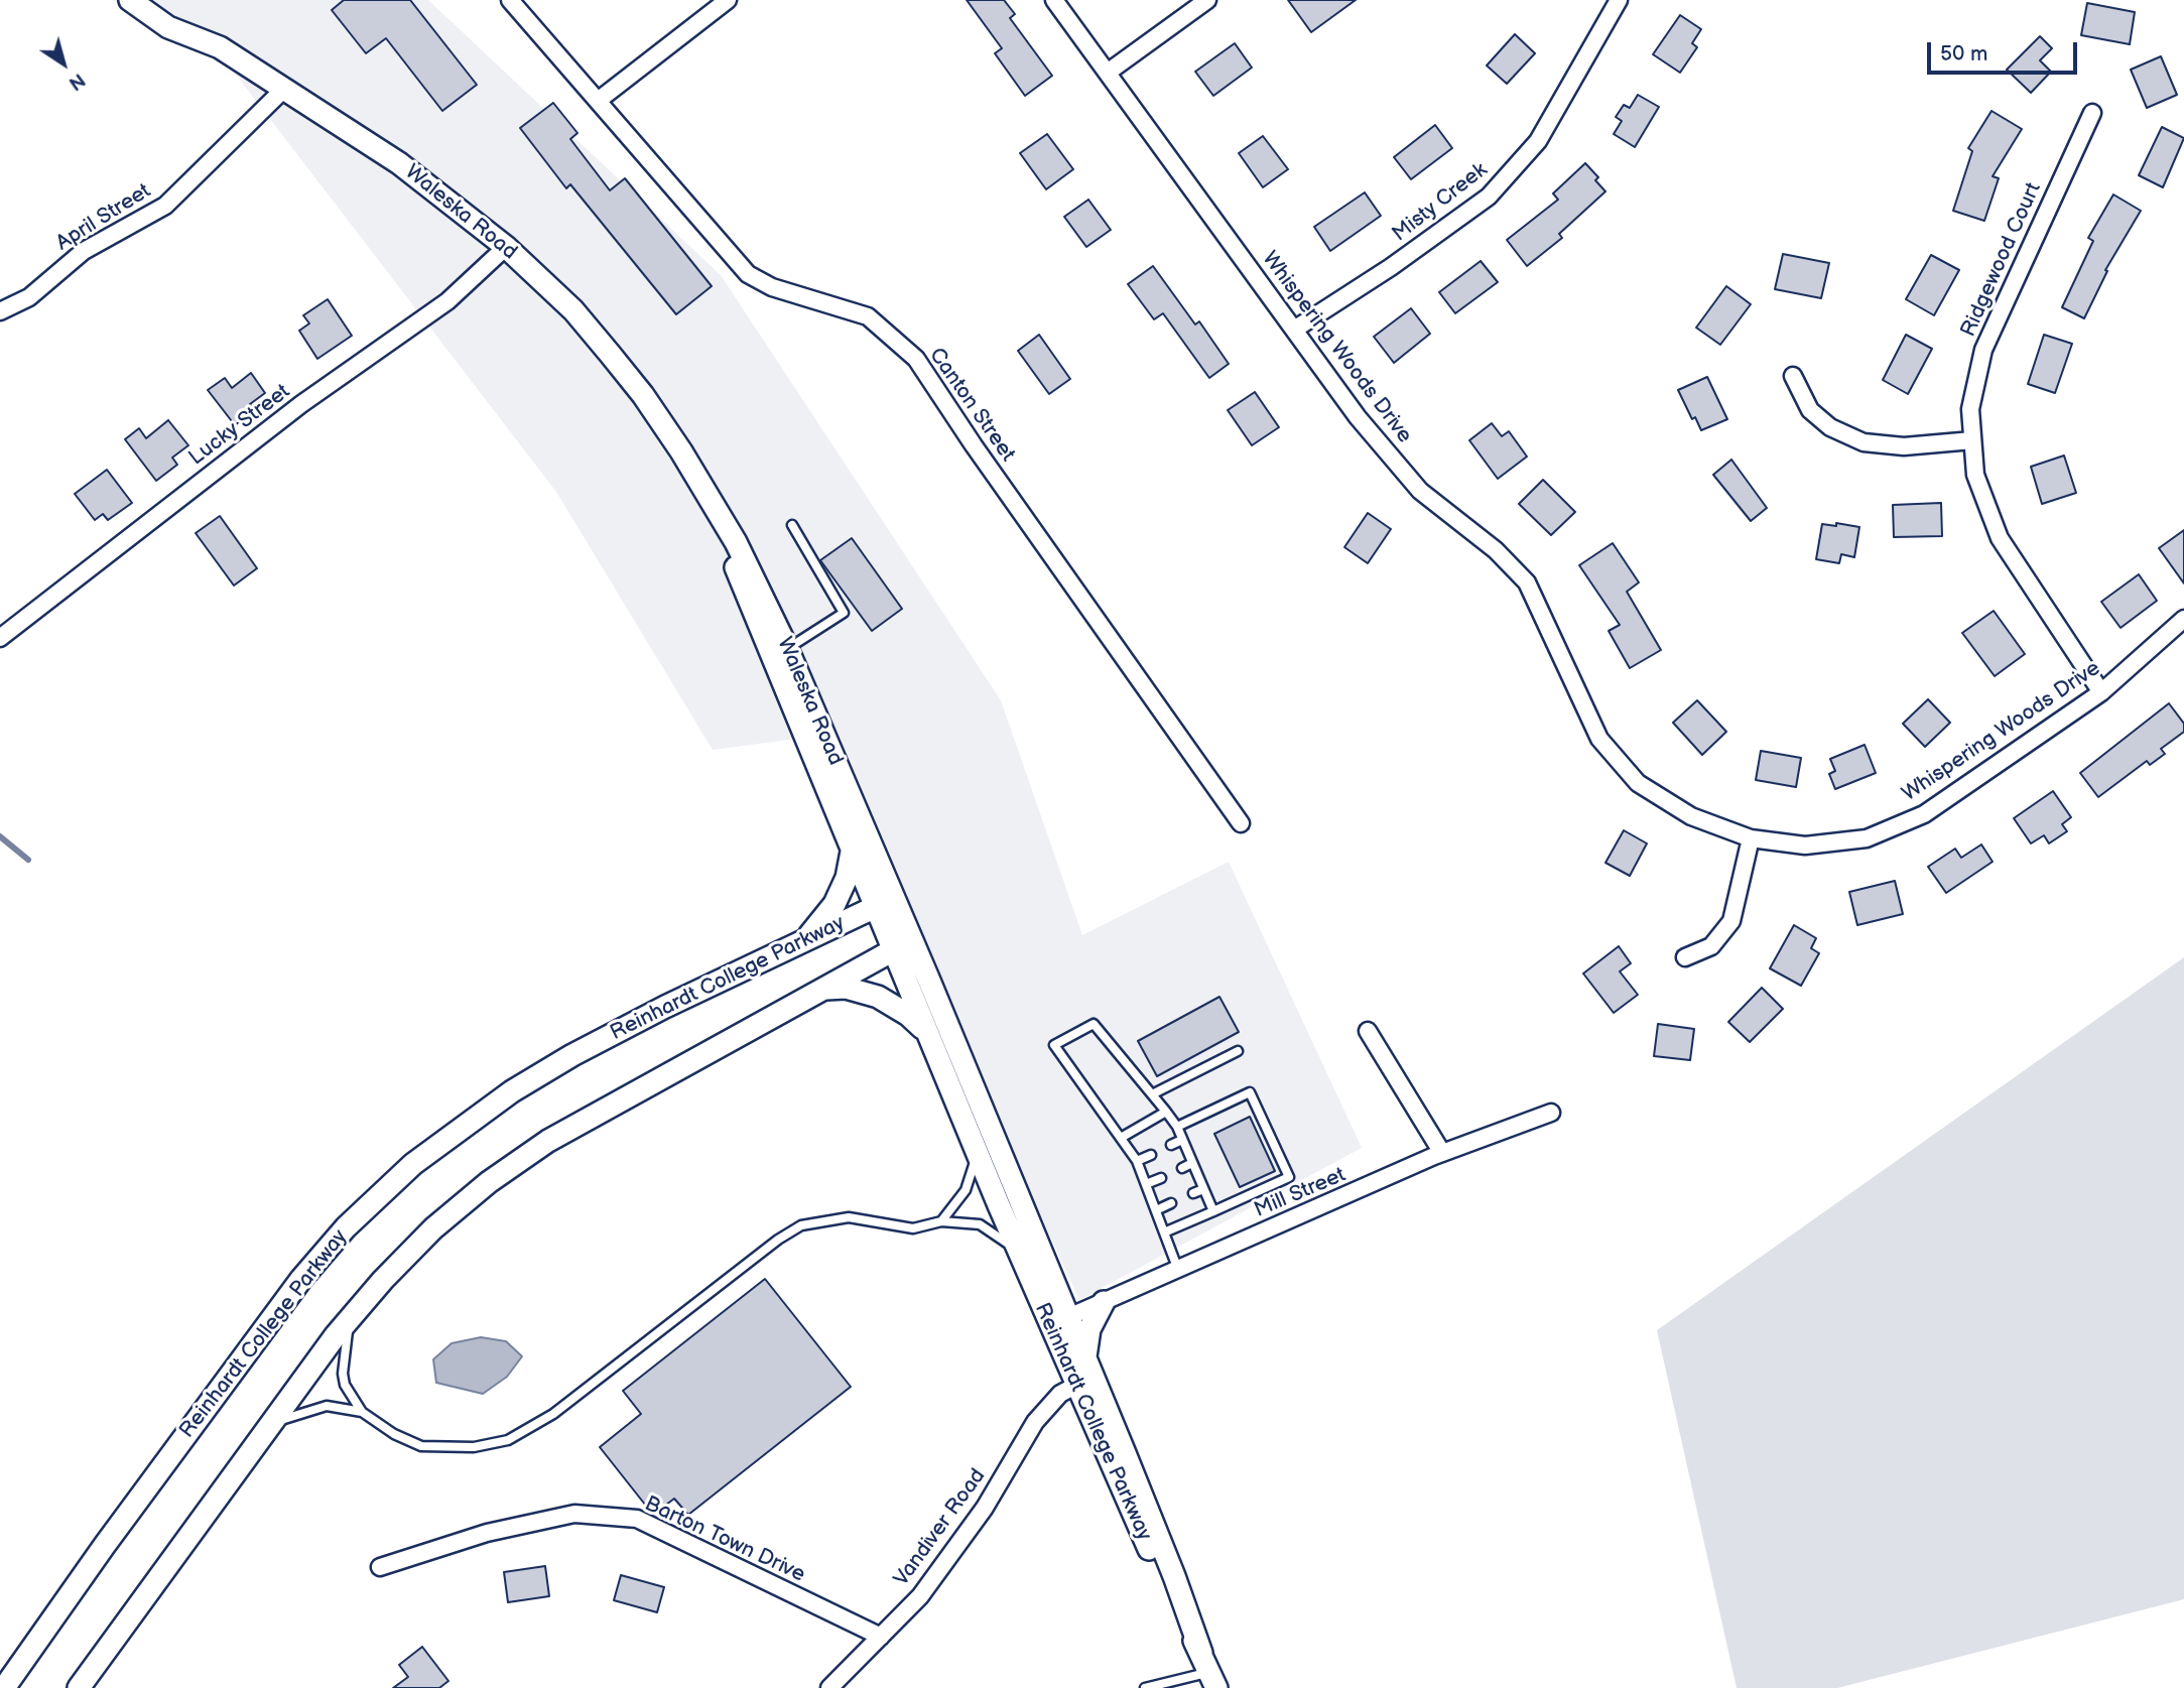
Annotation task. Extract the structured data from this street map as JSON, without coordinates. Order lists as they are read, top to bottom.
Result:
{
  "streets": {
    "main road": ["Waleska Road", "Reinhardt College Parkway"],
    "street": [
      "Misty Creek",
      "April Street",
      "Ridgewood Court",
      "Whispering Woods Drive",
      "Canton Street",
      "Lucky Street",
      "Mill Street",
      "Vandiver Road",
      "Barton Town Drive"
    ]
  },
  "crossings": [
    ["Misty Creek", "Whispering Woods Drive"],
    ["Waleska Road", "April Street"],
    ["Waleska Road", "Lucky Street"],
    ["Waleska Road", "Reinhardt College Parkway"],
    ["Ridgewood Court", "Whispering Woods Drive"],
    ["Reinhardt College Parkway", "Mill Street"],
    ["Reinhardt College Parkway", "Vandiver Road"],
    ["Vandiver Road", "Barton Town Drive"]
  ],
  "scale_bar": "50 m",
  "north": "bottom right"
}
